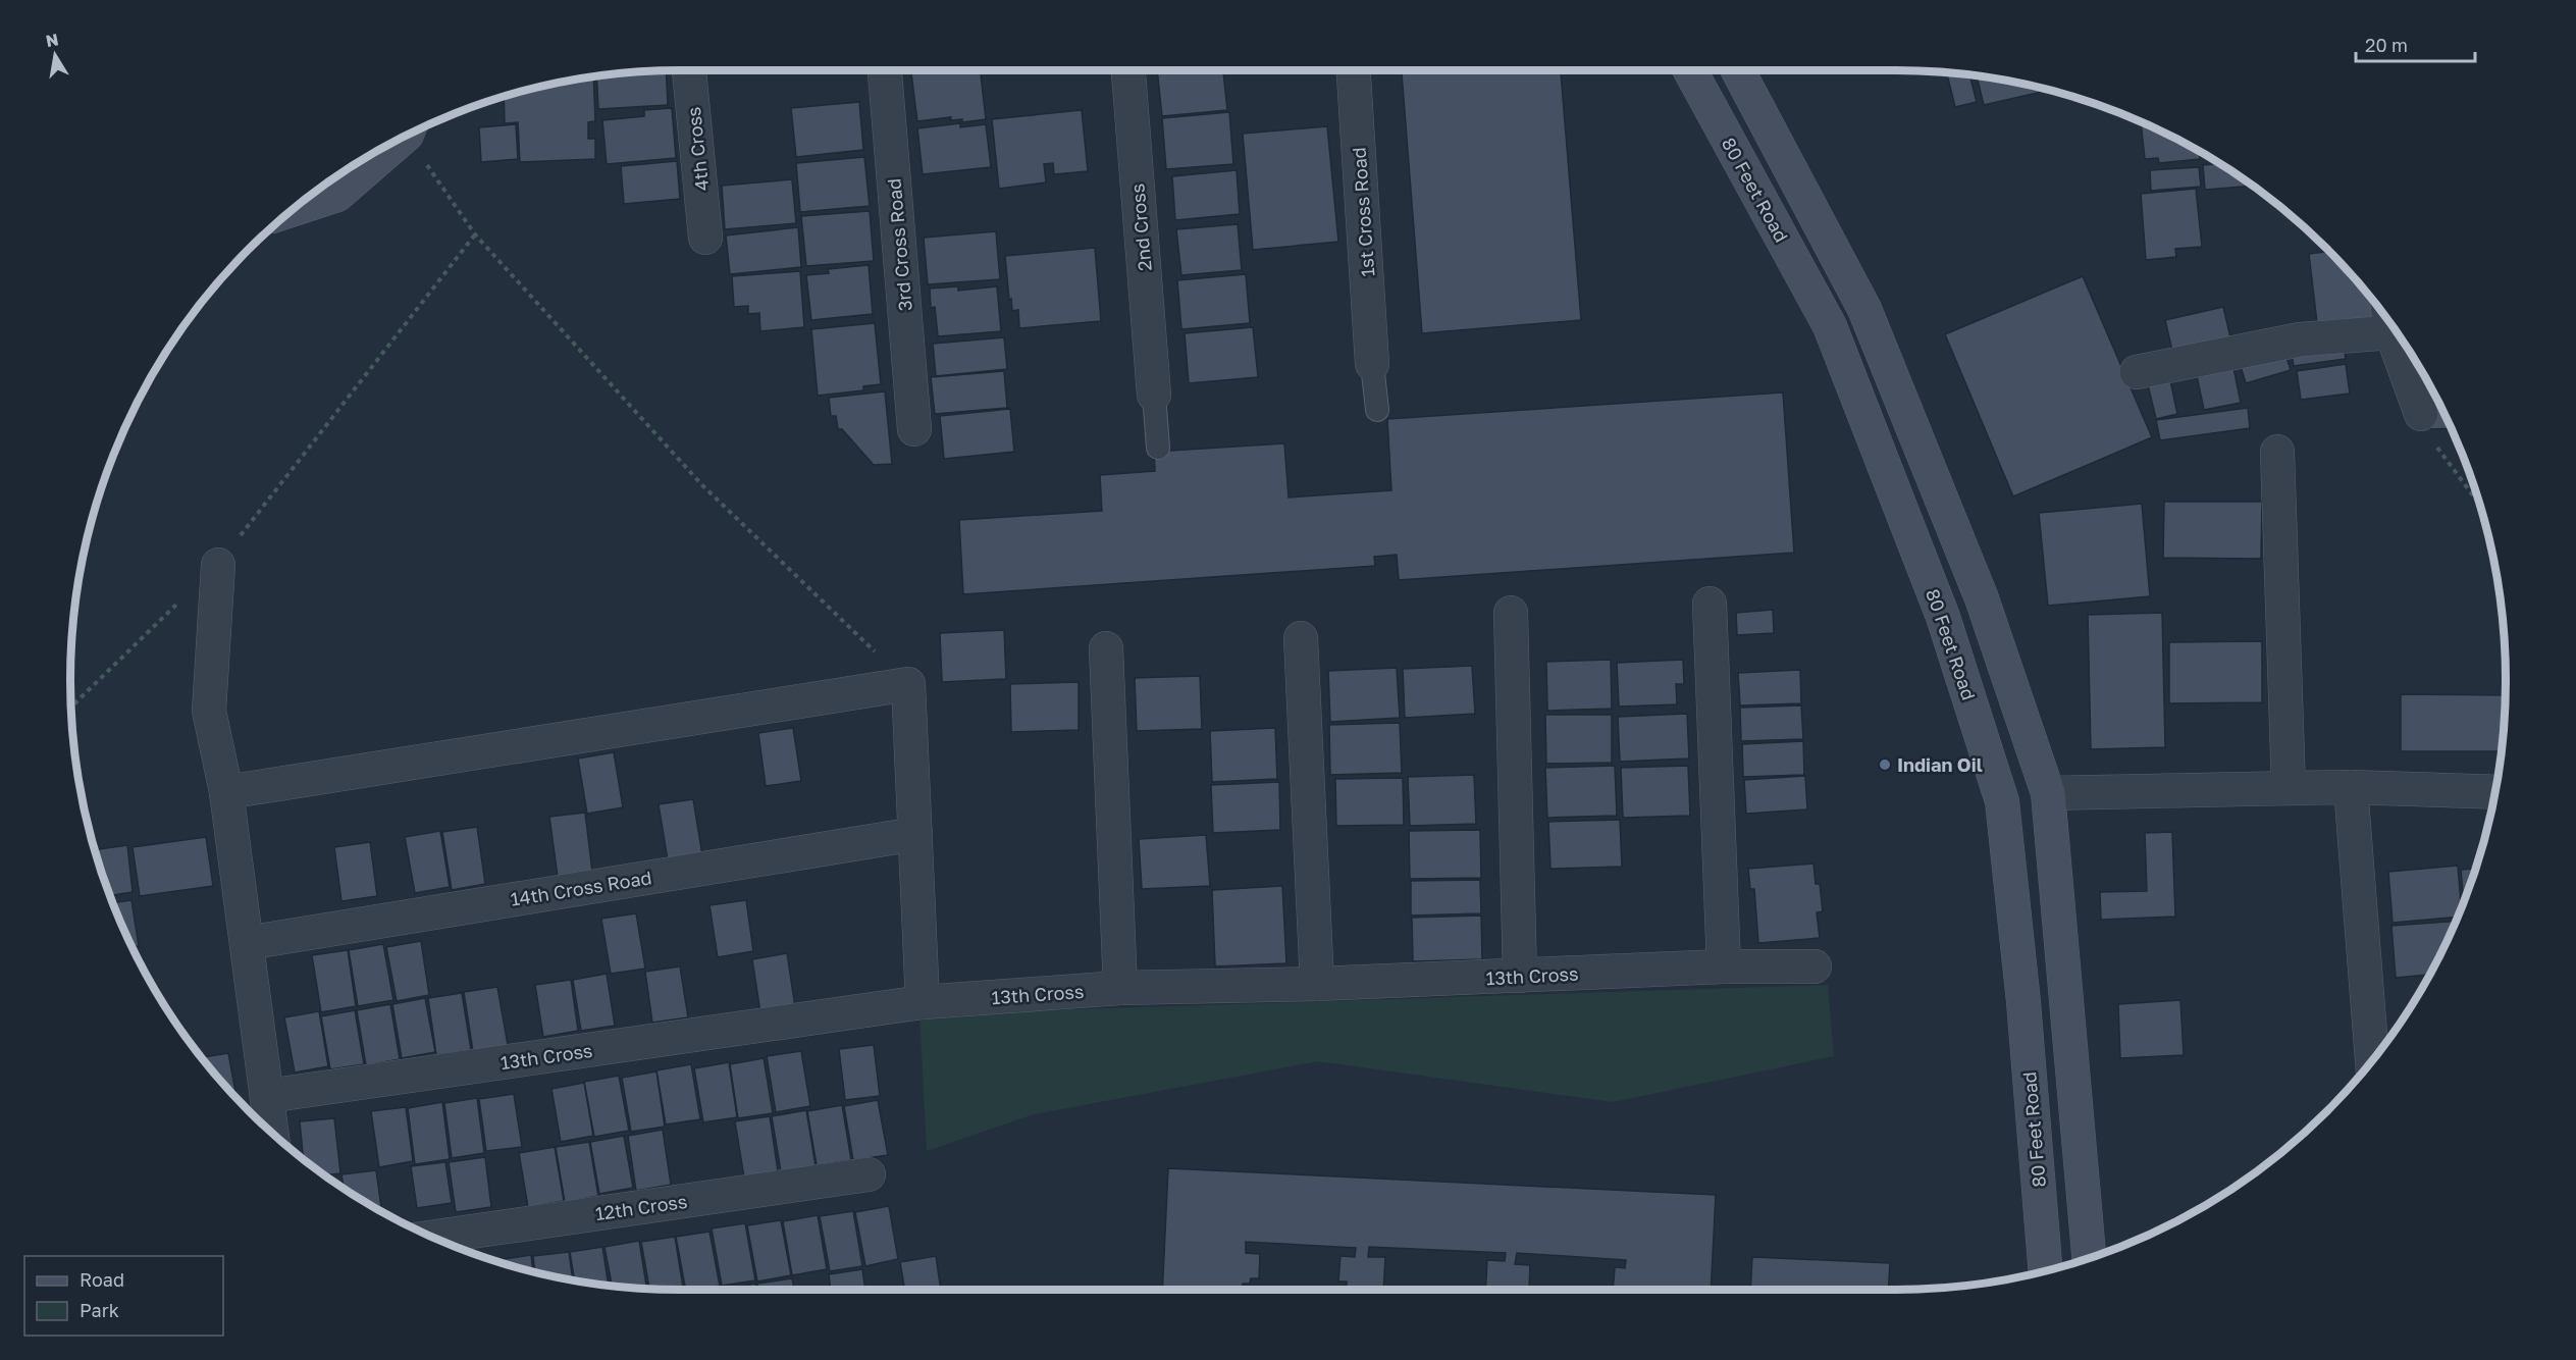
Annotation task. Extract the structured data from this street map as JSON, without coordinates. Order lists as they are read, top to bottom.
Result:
{
  "streets": {
    "main road": ["80 Feet Road"],
    "street": [
      "4th Cross",
      "1st Cross Road",
      "2nd Cross",
      "3rd Cross Road",
      "14th Cross Road",
      "13th Cross",
      "12th Cross"
    ]
  },
  "places": ["Indian Oil"],
  "legend": ["Road", "Park"],
  "scale_bar": "20 m",
  "north": "top"
}
